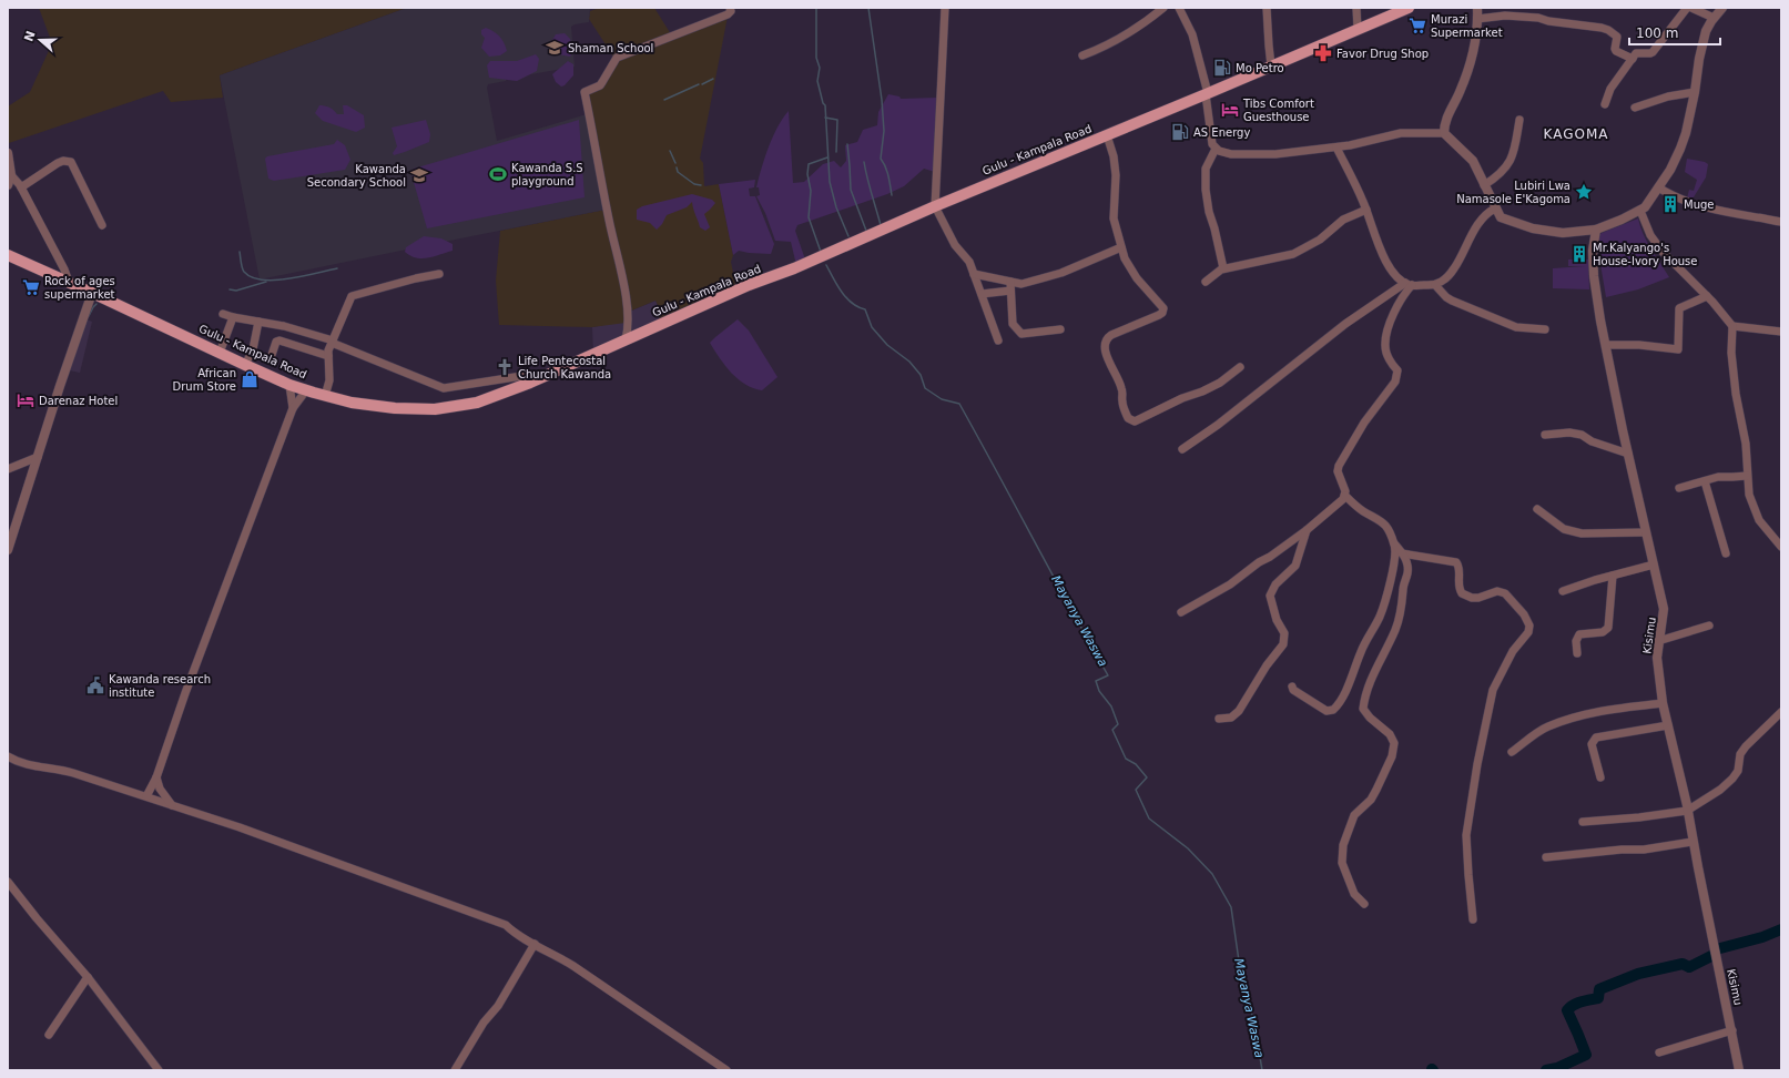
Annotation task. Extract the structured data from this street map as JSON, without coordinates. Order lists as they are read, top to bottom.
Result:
{
  "streets": {
    "main road": ["Gulu - Kampala Road"],
    "street": ["Kisimu"]
  },
  "districts": ["KAGOMA"],
  "water": ["Mayanya Waswa"],
  "places": {
    "supermarket": ["Murazi Supermarket", "Rock of ages supermarket"],
    "school or university": ["Shaman School", "Kawanda Secondary School"],
    "pharmacy": ["Favor Drug Shop"],
    "fuel station": ["Mo Petro", "AS Energy"],
    "hotel": ["Tibs Comfort Guesthouse", "Darenaz Hotel"],
    "sports": ["Kawanda S.S playground"],
    "place": ["Lubiri Lwa Namasole E'Kagoma"],
    "building": ["Muge", "Mr.Kalyango's House-Ivory House"],
    "church": ["Life Pentecostal Church Kawanda"],
    "shop": ["African Drum Store"],
    "public building": ["Kawanda research institute"]
  },
  "scale_bar": "100 m",
  "north": "left"
}
